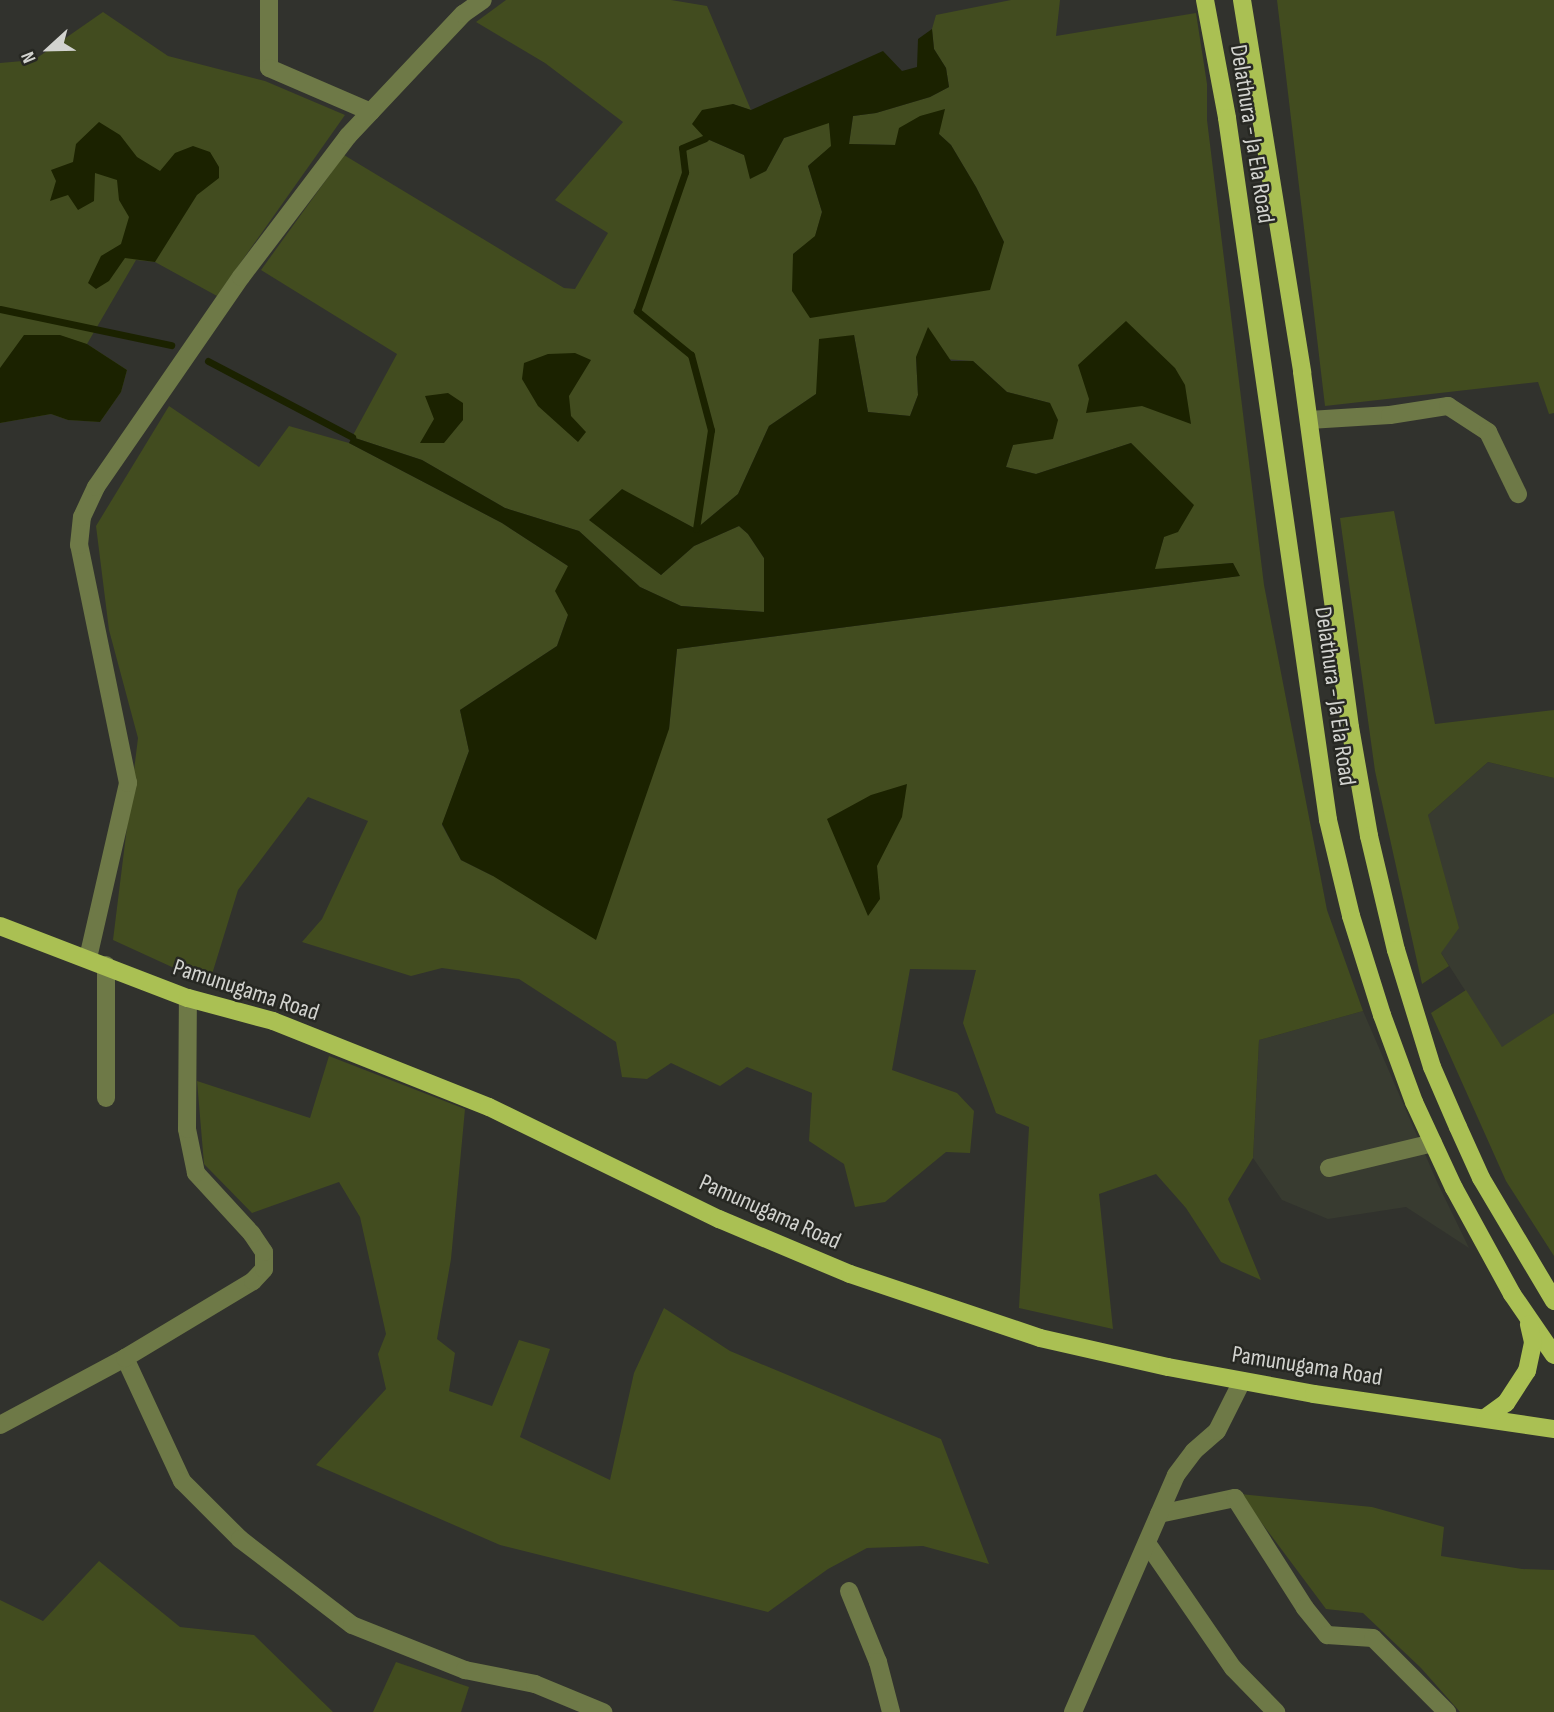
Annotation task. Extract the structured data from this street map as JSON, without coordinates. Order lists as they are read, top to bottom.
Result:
{
  "streets": {
    "main road": ["Delathura - Ja Ela Road", "Pamunugama Road"]
  },
  "north": "left"
}
